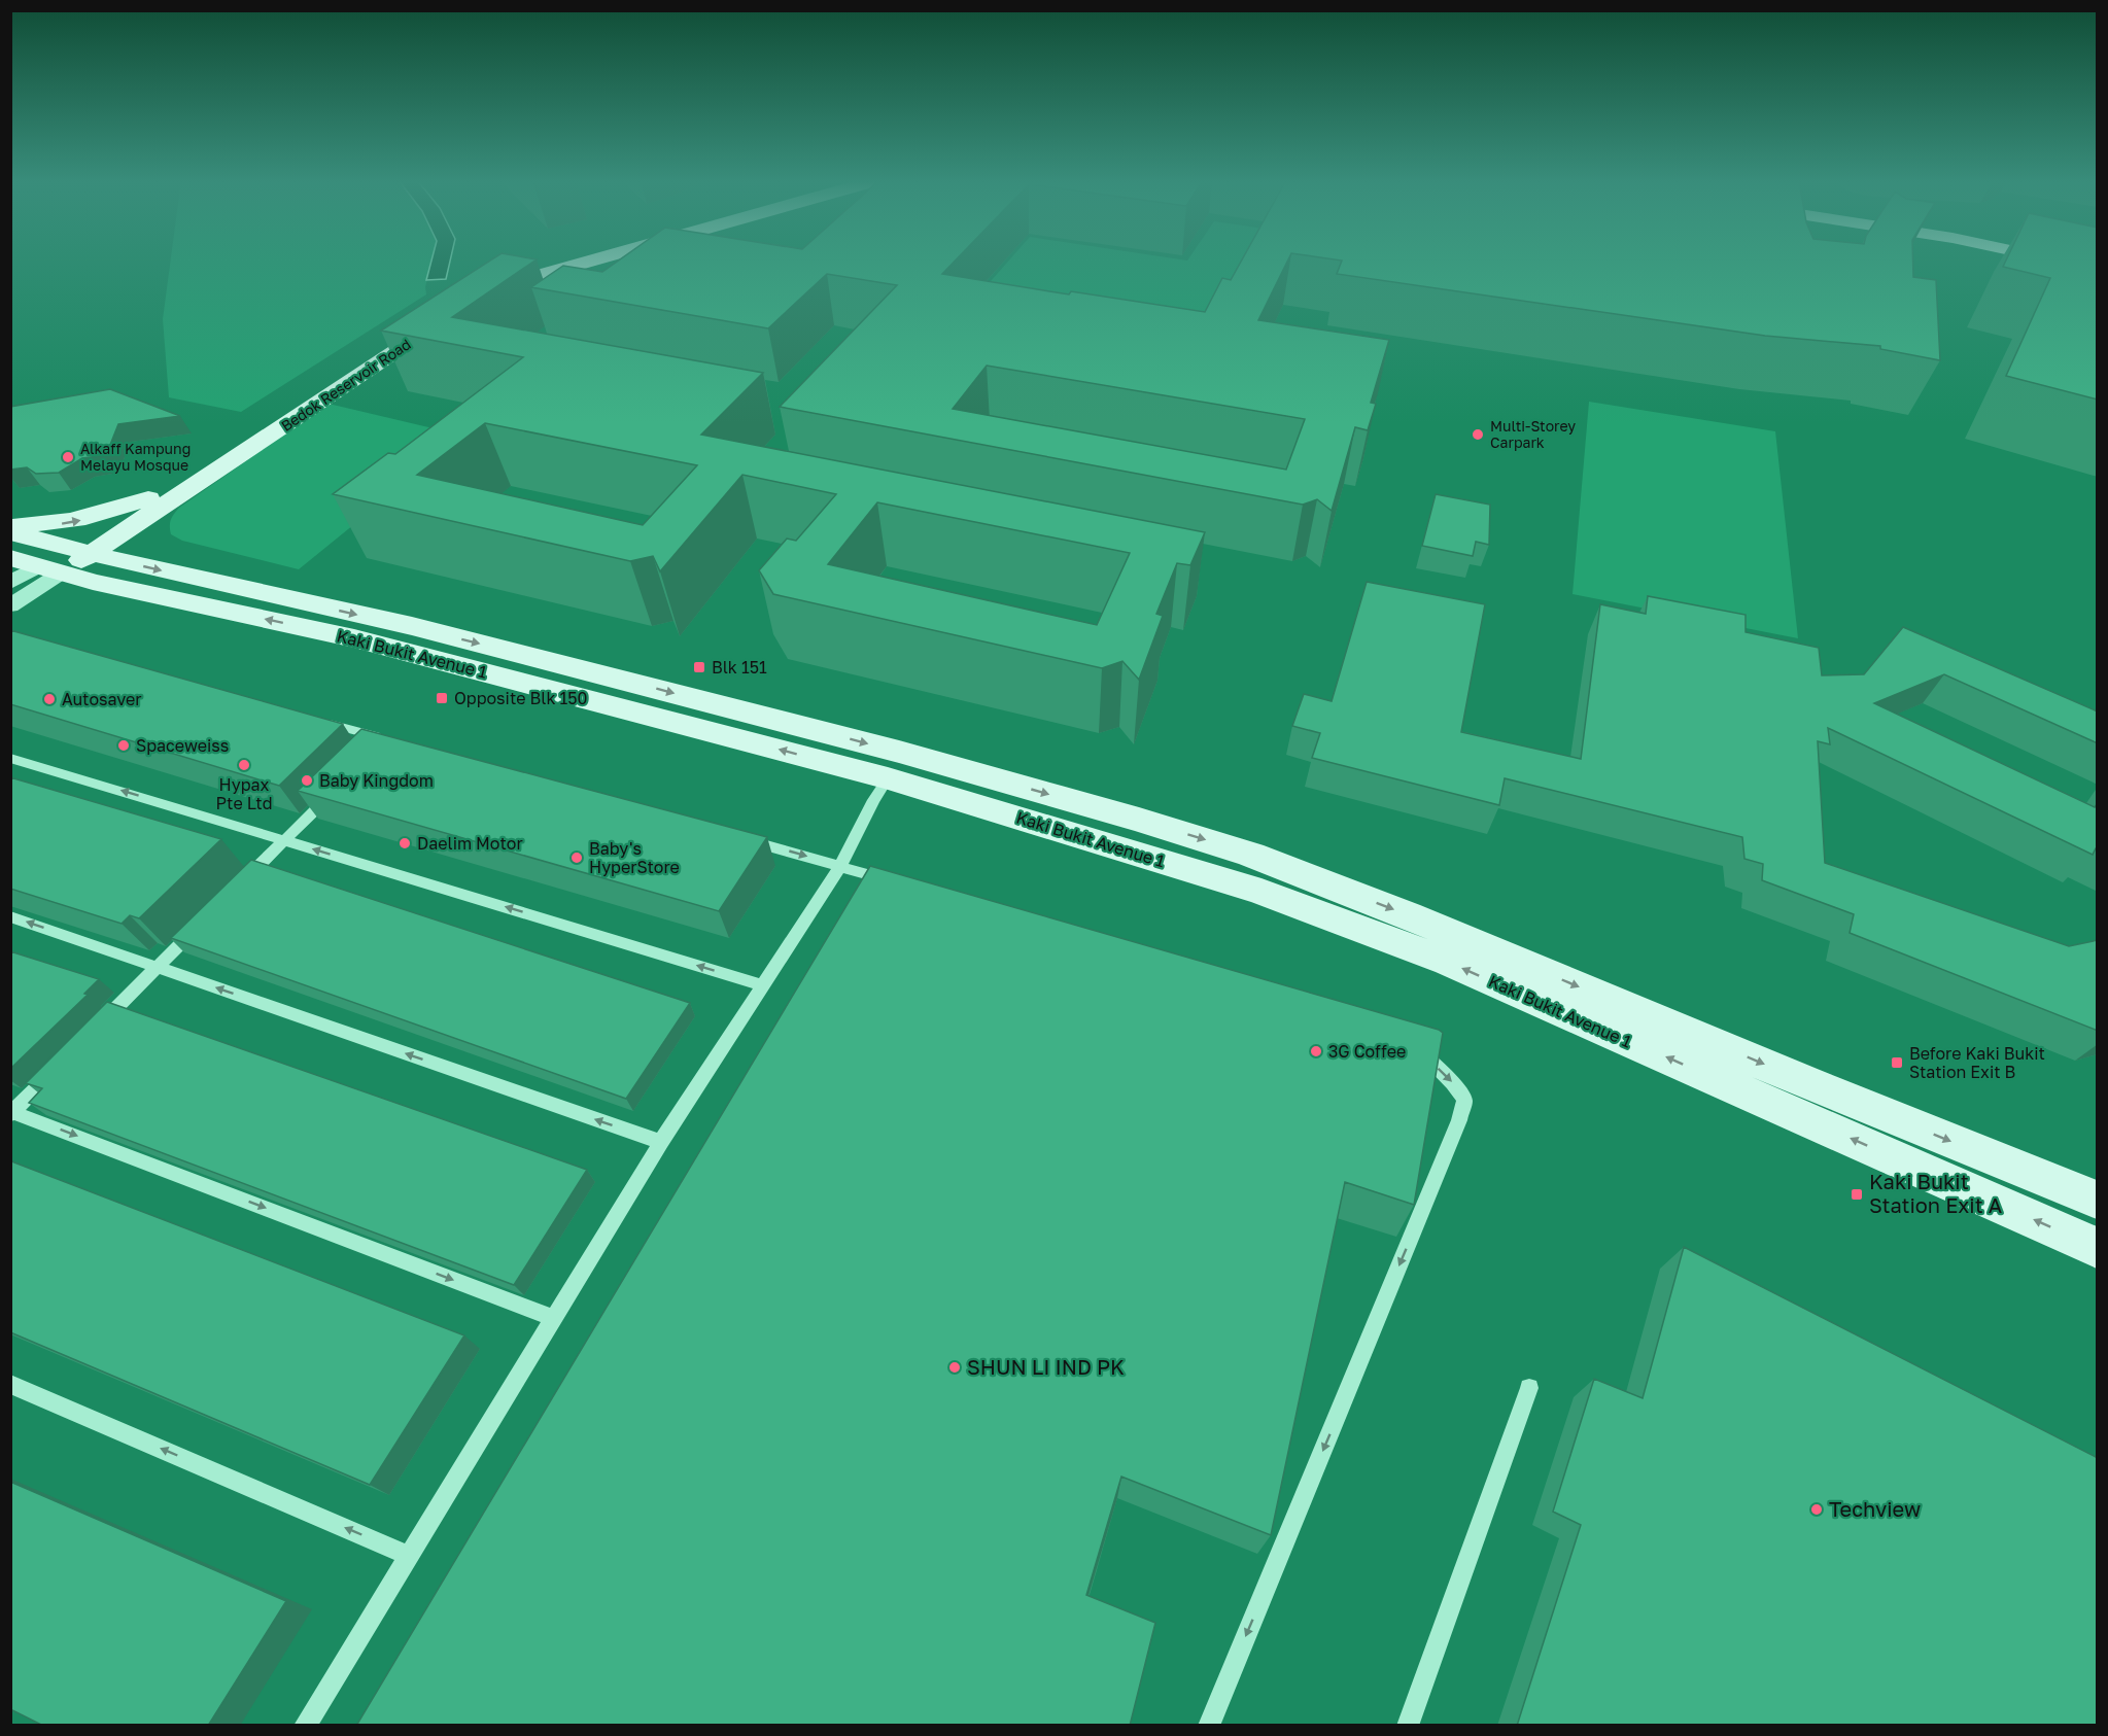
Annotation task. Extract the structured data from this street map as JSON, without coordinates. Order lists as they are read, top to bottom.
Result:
{
  "streets": {
    "main road": ["Bedok Reservoir Road", "Kaki Bukit Avenue 1"]
  },
  "crossings": [
    ["Bedok Reservoir Road", "Kaki Bukit Avenue 1"]
  ],
  "places": {
    "other": [
      "Multi-Storey Carpark",
      "Alkaff Kampung Melayu Mosque",
      "Autosaver",
      "Spaceweiss",
      "Hypax Pte Ltd",
      "Baby Kingdom",
      "Daelim Motor",
      "Baby's HyperStore",
      "3G Coffee",
      "SHUN LI IND PK",
      "Techview"
    ],
    "transit": [
      "Blk 151",
      "Opposite Blk 150",
      "Before Kaki Bukit Station Exit B",
      "Kaki Bukit Station Exit A"
    ]
  }
}
